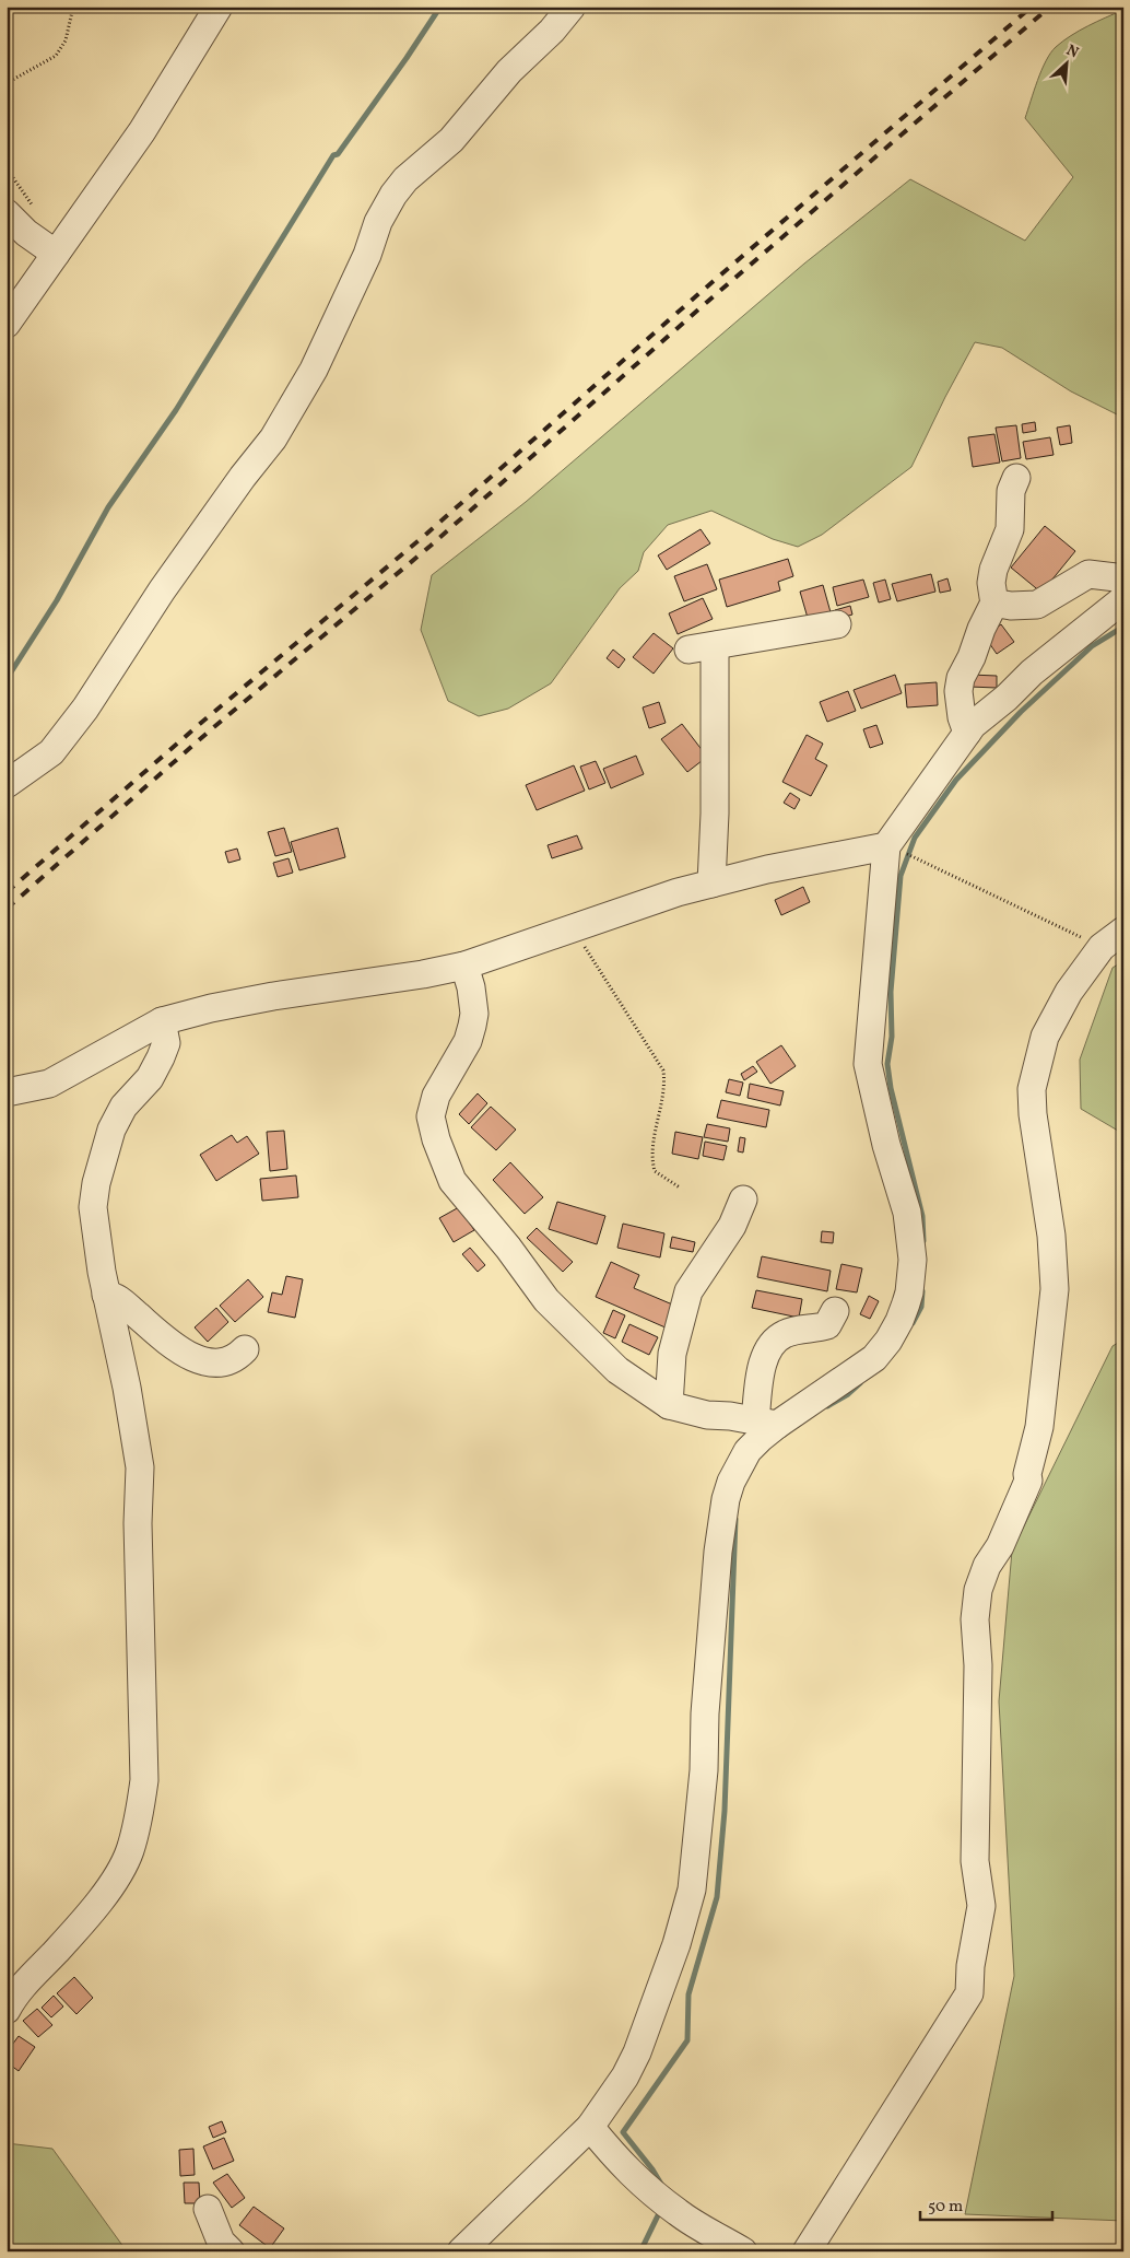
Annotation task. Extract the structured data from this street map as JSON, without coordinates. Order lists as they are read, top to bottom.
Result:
{
  "scale_bar": "50 m",
  "north": "top right"
}
